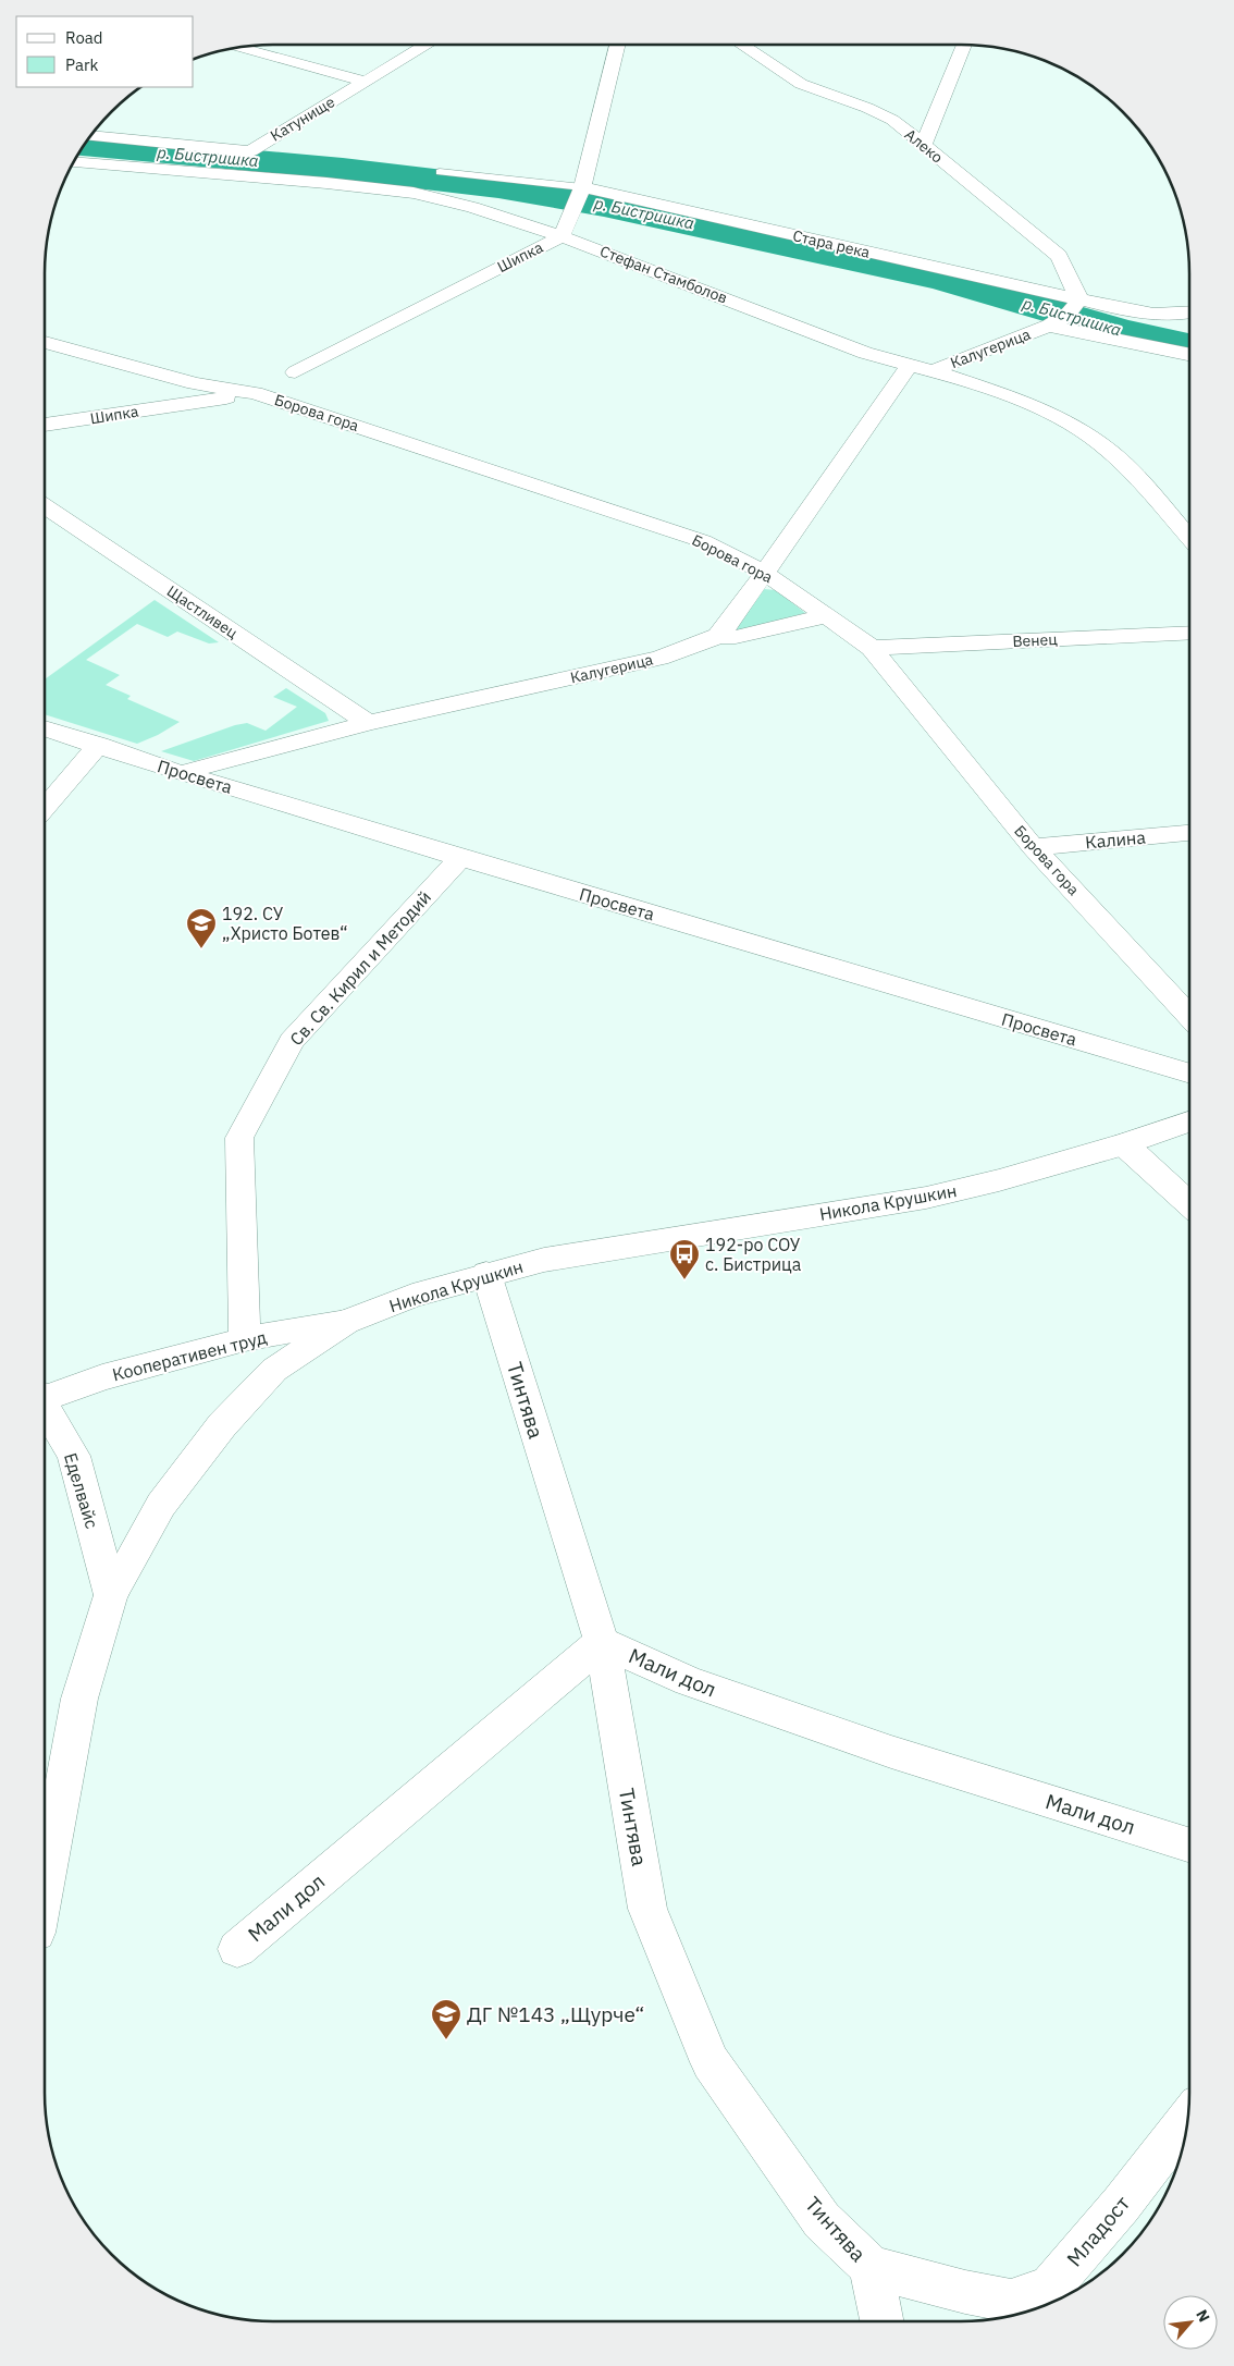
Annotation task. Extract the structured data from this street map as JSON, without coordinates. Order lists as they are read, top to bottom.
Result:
{
  "streets": {
    "street": [
      "Катунище",
      "Алеко",
      "Стара река",
      "Шипка",
      "Стефан Стамболов",
      "Калугерица",
      "Борова гора",
      "Щастливец",
      "Венец",
      "Просвета",
      "Калина",
      "Св. Св. Кирил и Методий",
      "Никола Крушкин",
      "Кооперативен труд",
      "Тинтява",
      "Еделвайс",
      "Мали дол",
      "Младост"
    ]
  },
  "crossings": [
    ["Алеко", "Стара река"],
    ["Алеко", "Калугерица"],
    ["Стара река", "Шипка"],
    ["Стара река", "Калугерица"],
    ["Шипка", "Стефан Стамболов"],
    ["Шипка", "Борова гора"],
    ["Стефан Стамболов", "Калугерица"],
    ["Калугерица", "Борова гора"],
    ["Калугерица", "Щастливец"],
    ["Калугерица", "Просвета"],
    ["Борова гора", "Венец"],
    ["Борова гора", "Калина"],
    ["Просвета", "Св. Св. Кирил и Методий"],
    ["Св. Св. Кирил и Методий", "Кооперативен труд"],
    ["Никола Крушкин", "Кооперативен труд"],
    ["Никола Крушкин", "Тинтява"],
    ["Никола Крушкин", "Еделвайс"],
    ["Тинтява", "Мали дол"],
    ["Тинтява", "Младост"]
  ],
  "water": ["р. Бистришка"],
  "places": {
    "school or university": ["192. СУ „Христо Ботев“", "ДГ №143 „Щурче“"],
    "bus stop": ["192-ро СОУ с. Бистрица"]
  },
  "legend": ["Road", "Park"],
  "north": "top right"
}
